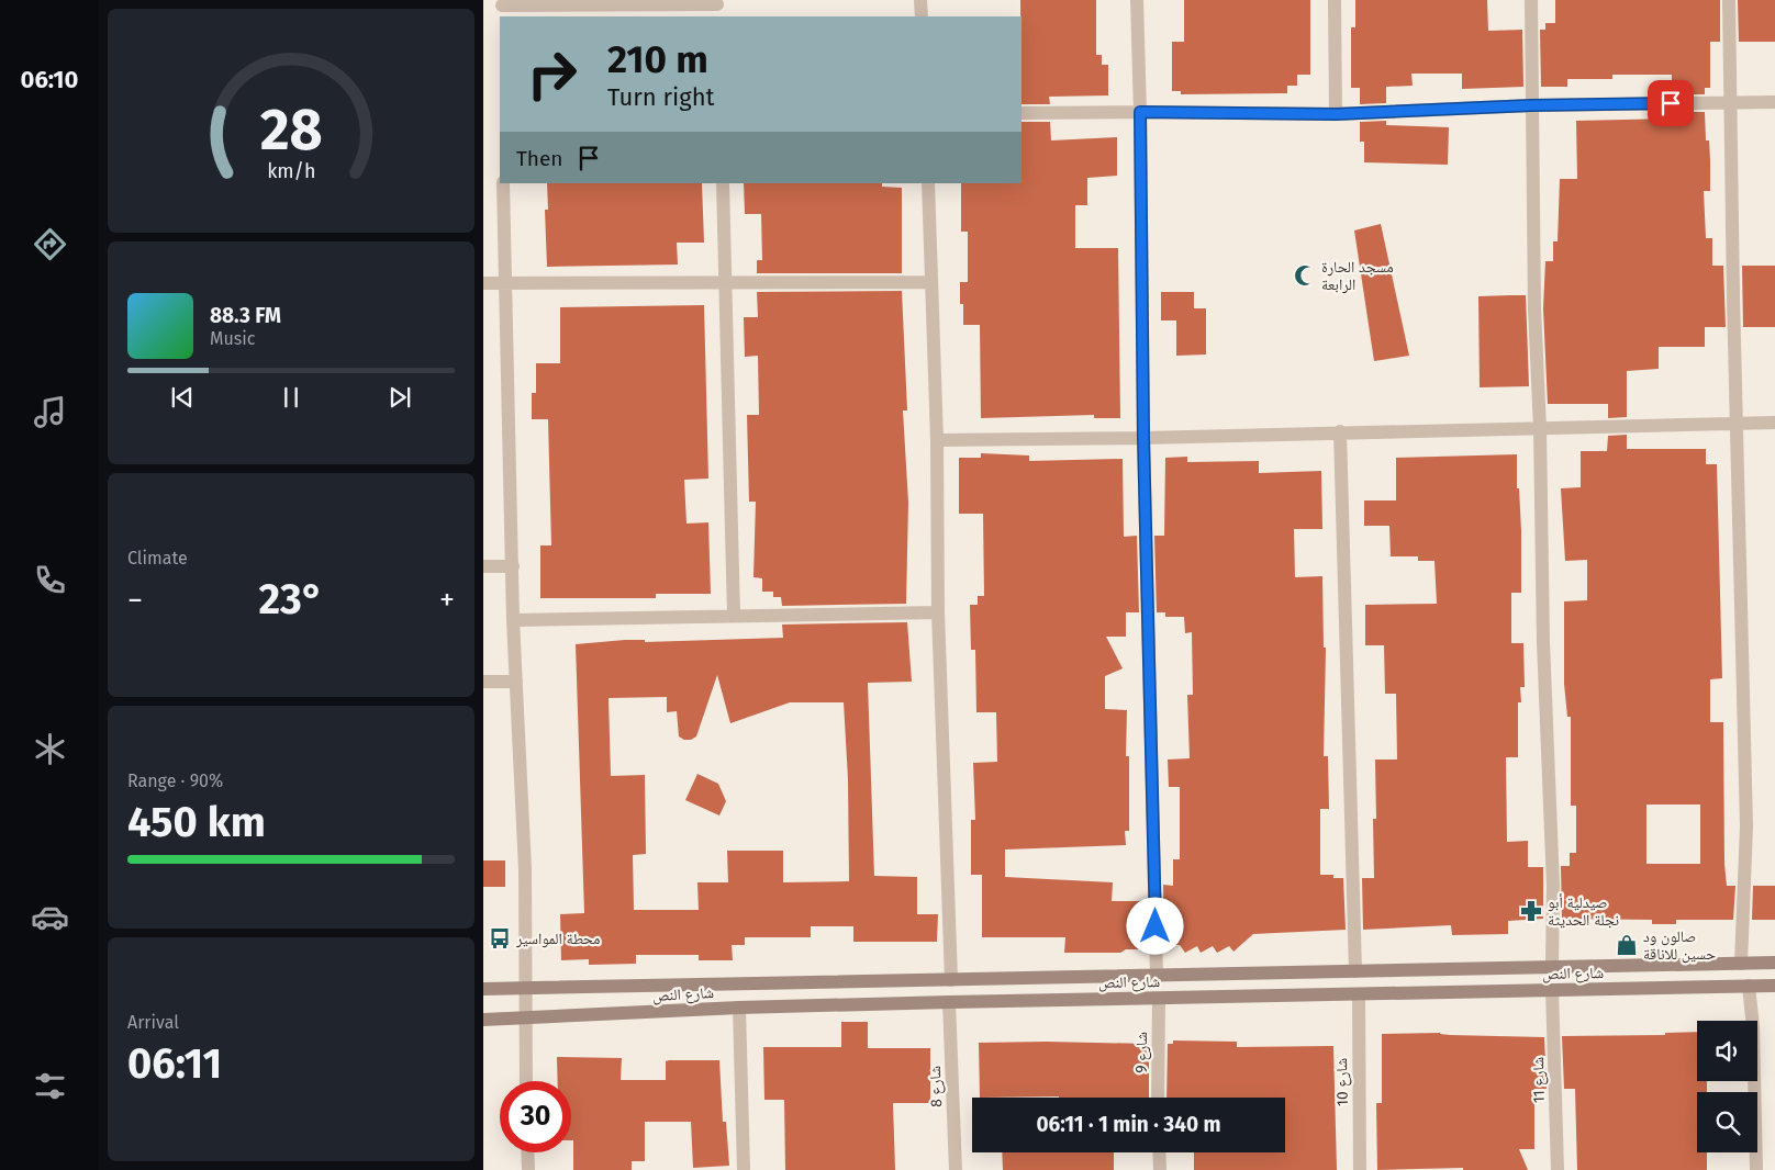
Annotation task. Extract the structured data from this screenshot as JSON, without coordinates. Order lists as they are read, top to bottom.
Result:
{
  "streets": {
    "main road": ["شارع النص"],
    "street": [
      "شارع 9",
      "شارع 11",
      "شارع 10",
      "شارع 8"
    ]
  },
  "crossings": [
    ["شارع النص", "شارع 9"],
    ["شارع النص", "شارع 11"],
    ["شارع النص", "شارع 10"],
    ["شارع النص", "شارع 8"]
  ],
  "places": {
    "mosque": ["مسجد الحارة الرابعة"],
    "pharmacy": ["صيدلية أبو نجلة الحديثة"],
    "bus stop": ["محطة المواسير"],
    "shop": ["صالون ود حسين للاناقة"]
  },
  "page": {
    "tabs": "06:10",
    "turn": ["210 m", "Turn right"],
    "then": "Then",
    "song": ["88.3 FM", "Music"],
    "tile": [
      "Climate",
      ["Range · 90%", "450 km"],
      ["Arrival", "06:11"]
    ],
    "heat": ["−", "23°", "+"],
    "limit": "30",
    "trip": "06:11 · 1 min · 340 m",
    "gauge": ["28", "km/h"]
  }
}
